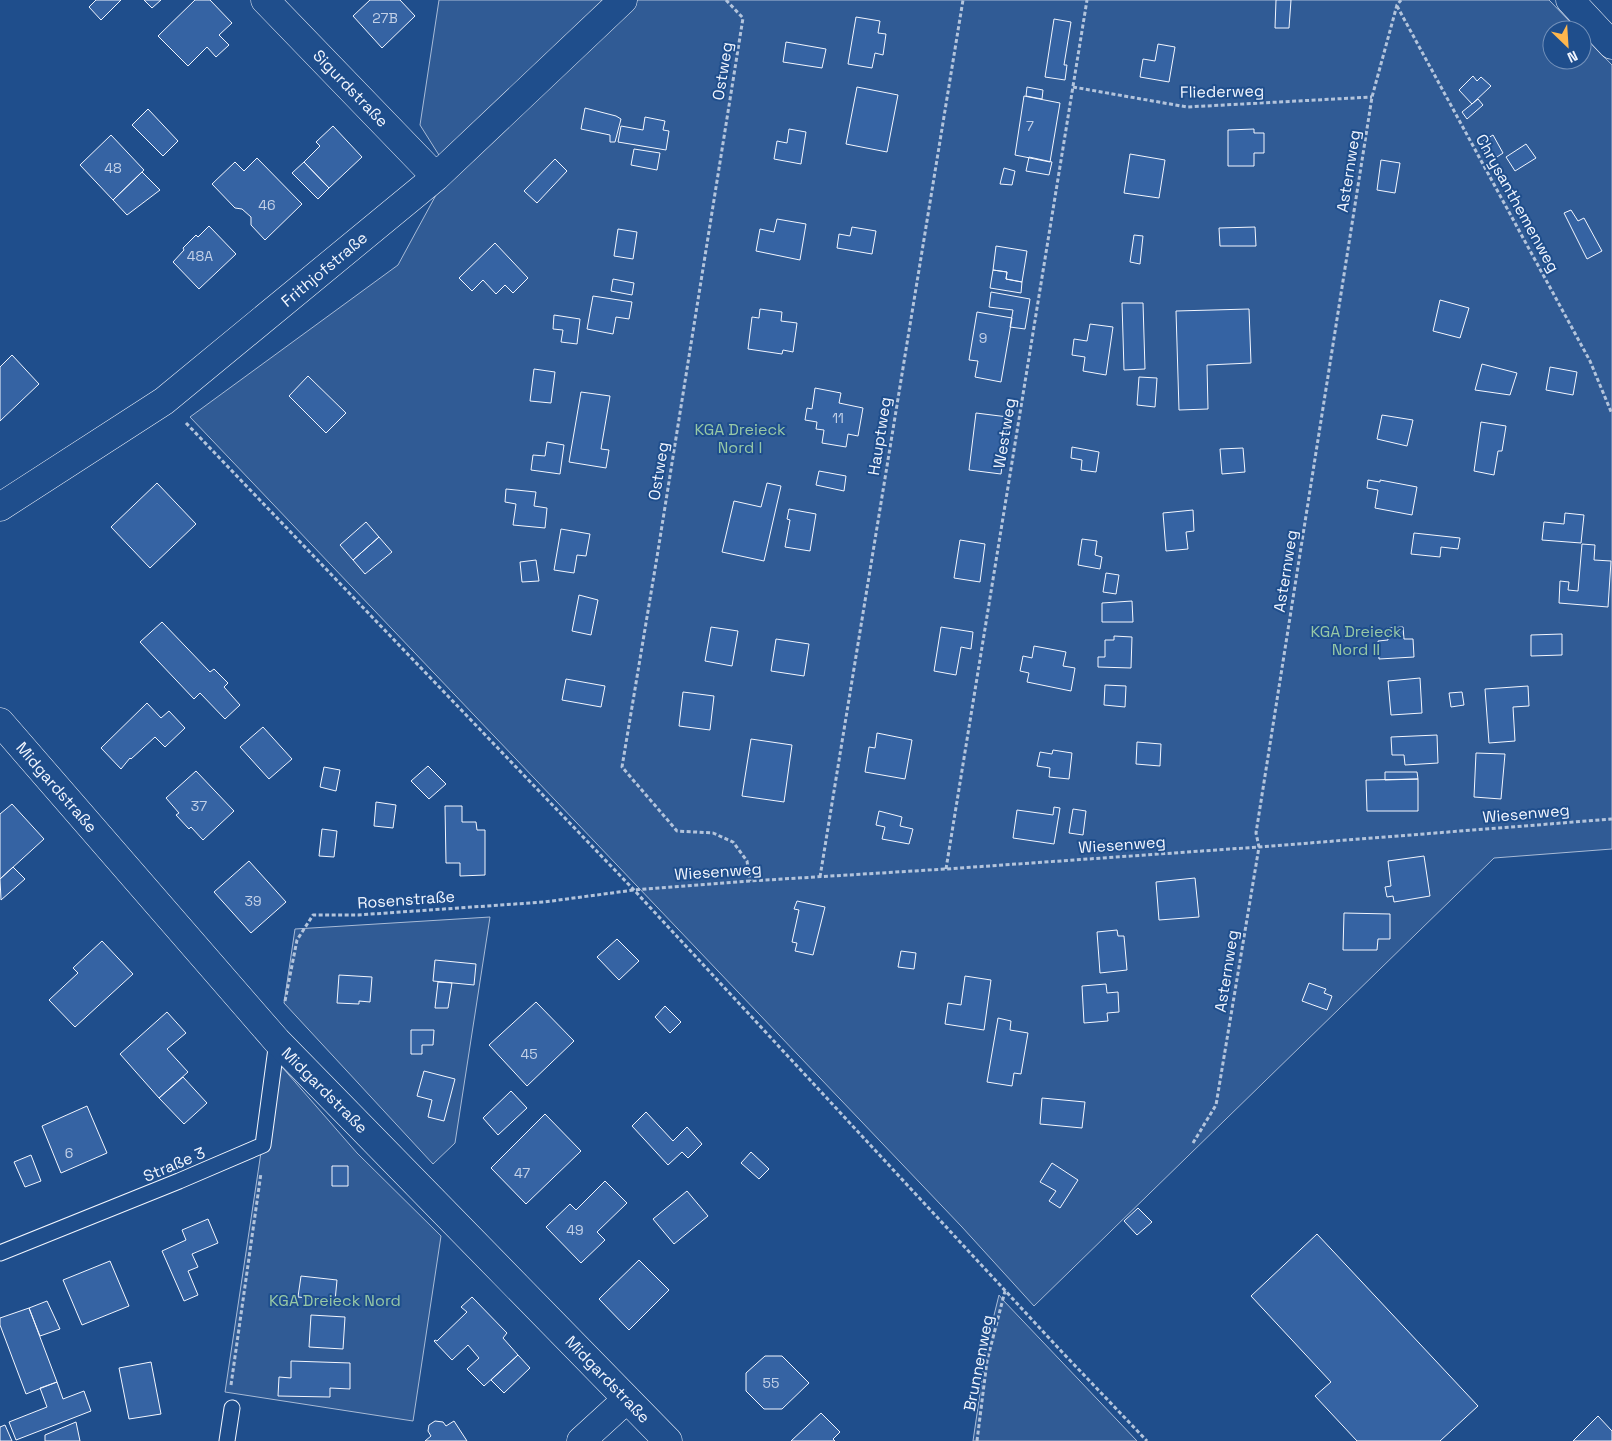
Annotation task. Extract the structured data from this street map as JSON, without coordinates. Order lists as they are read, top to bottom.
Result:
{
  "streets": {
    "street": ["Sigurdstraße", "Frithjofstraße", "Midgardstraße"],
    "lane": ["Straße 3"],
    "path": [
      "Ostweg",
      "Fliederweg",
      "Asternweg",
      "Chrysanthemenweg",
      "Westweg",
      "Hauptweg",
      "Wiesenweg",
      "Rosenstraße",
      "Brunnenweg"
    ]
  },
  "crossings": [
    ["Ostweg", "Wiesenweg"],
    ["Sigurdstraße", "Frithjofstraße"],
    ["Fliederweg", "Asternweg"],
    ["Fliederweg", "Westweg"],
    ["Asternweg", "Chrysanthemenweg"],
    ["Asternweg", "Wiesenweg"],
    ["Westweg", "Wiesenweg"],
    ["Hauptweg", "Wiesenweg"],
    ["Midgardstraße", "Rosenstraße"],
    ["Wiesenweg", "Rosenstraße"]
  ],
  "parks": ["KGA Dreieck Nord I", "KGA Dreieck Nord II", "KGA Dreieck Nord"],
  "house_numbers": [
    "27B",
    "7",
    "48",
    "46",
    "48A",
    "9",
    "11",
    "37",
    "39",
    "45",
    "6",
    "47",
    "49",
    "55"
  ],
  "north": "bottom right"
}
